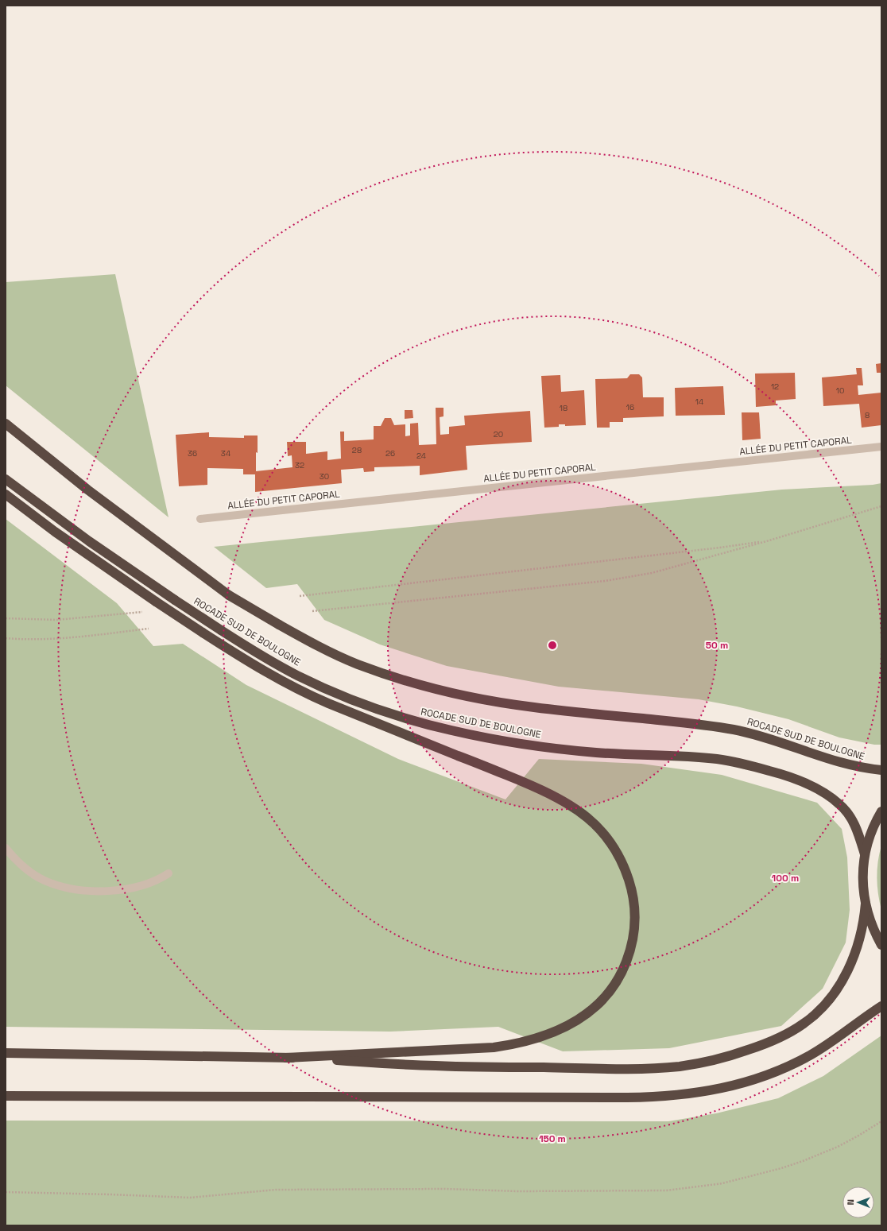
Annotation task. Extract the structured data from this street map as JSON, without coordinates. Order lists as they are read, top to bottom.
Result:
{
  "streets": {
    "highway": ["ROCADE SUD DE BOULOGNE"],
    "street": ["ALLÉE DU PETIT CAPORAL"]
  },
  "house_numbers": [
    "12",
    "10",
    "14",
    "16",
    "18",
    "8",
    "20",
    "28",
    "36",
    "34",
    "26",
    "24",
    "32",
    "30"
  ],
  "north": "left",
  "rings": ["50 m", "100 m", "150 m"]
}
